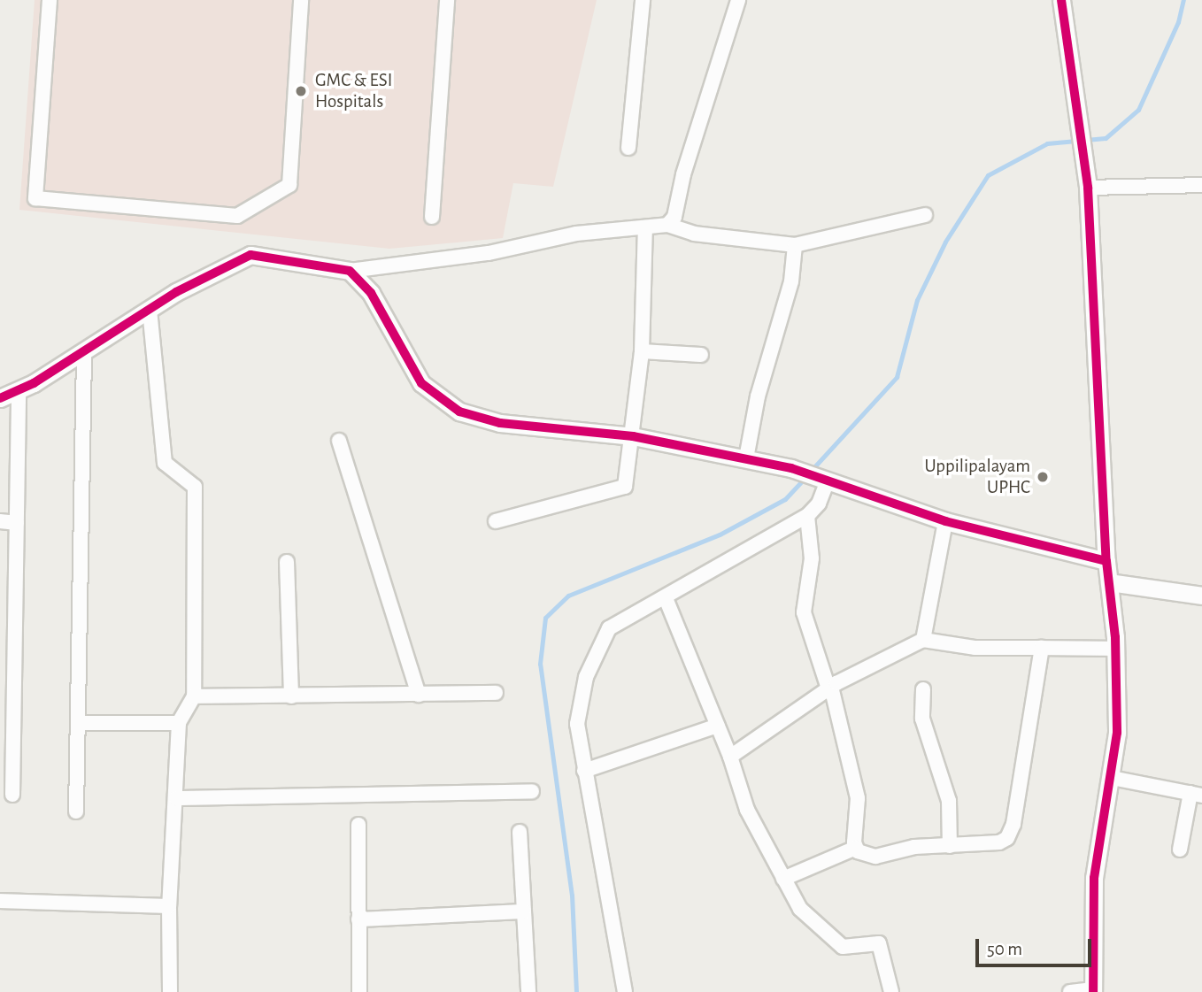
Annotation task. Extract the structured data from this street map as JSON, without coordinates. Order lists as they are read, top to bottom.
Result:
{
  "places": ["GMC & ESI Hospitals", "Uppilipalayam UPHC"],
  "scale_bar": "50 m"
}
